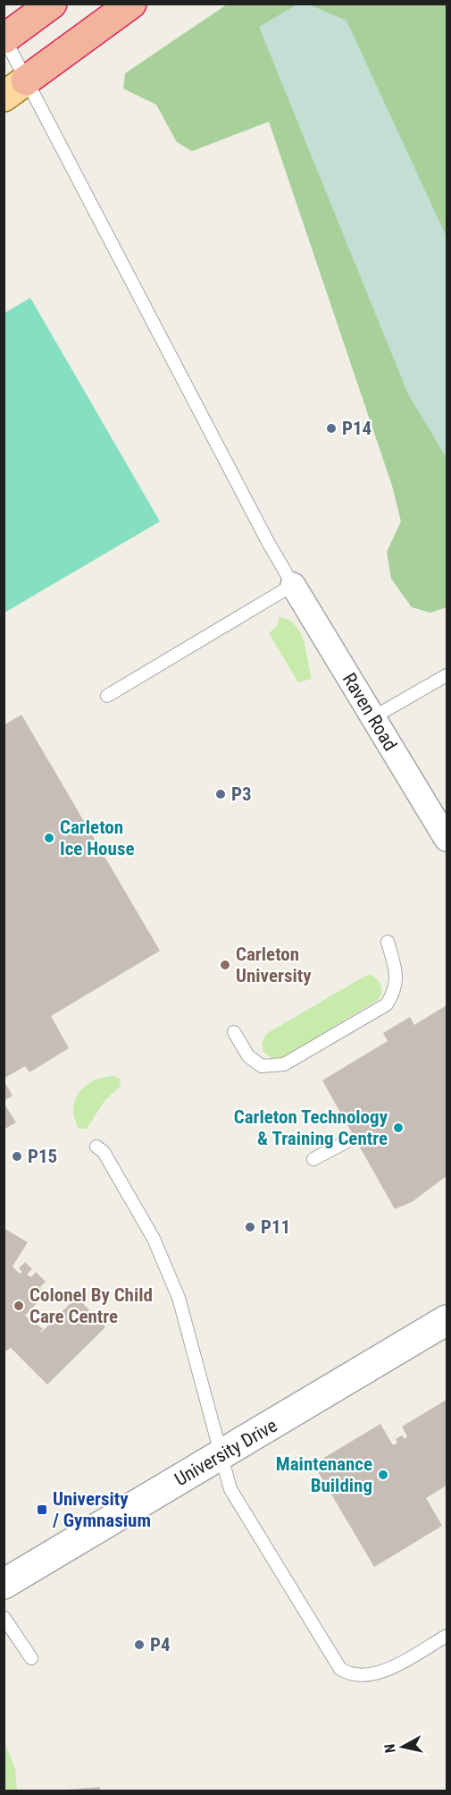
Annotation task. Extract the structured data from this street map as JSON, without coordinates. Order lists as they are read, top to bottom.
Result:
{
  "streets": {
    "street": ["Raven Road", "University Drive"]
  },
  "places": {
    "other": [
      "P14",
      "P3",
      "Carleton Ice House",
      "Carleton University",
      "Carleton Technology & Training Centre",
      "P15",
      "P11",
      "Colonel By Child Care Centre",
      "Maintenance Building",
      "P4"
    ],
    "transit": ["University / Gymnasium"]
  },
  "north": "left"
}
